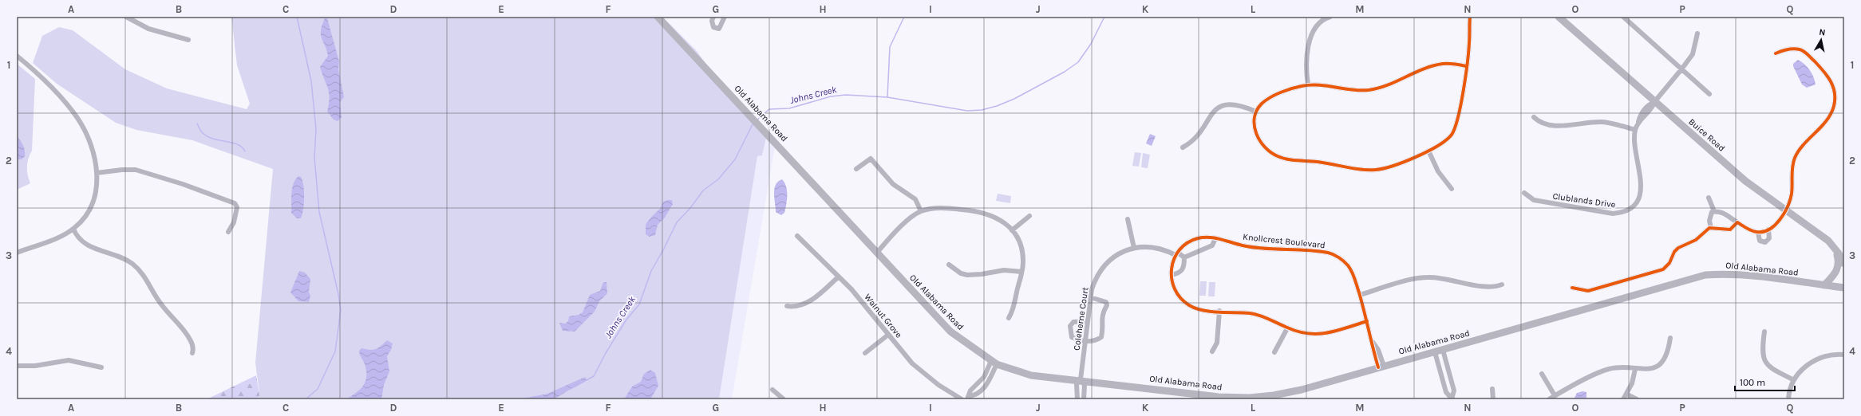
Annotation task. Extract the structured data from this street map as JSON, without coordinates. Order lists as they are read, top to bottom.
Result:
{
  "streets": {
    "main road": ["Old Alabama Road", "Buice Road"],
    "street": [
      "Clublands Drive",
      "Knollcrest Boulevard",
      "Walnut Grove",
      "Coleherne Court"
    ]
  },
  "crossings": [
    ["Old Alabama Road", "Knollcrest Boulevard"],
    ["Old Alabama Road", "Coleherne Court"],
    ["Buice Road", "Clublands Drive"],
    ["Knollcrest Boulevard", "Coleherne Court"]
  ],
  "water": ["Johns Creek"],
  "scale_bar": "100 m",
  "north": "top",
  "grid": {
    "columns": [
      "A",
      "B",
      "C",
      "D",
      "E",
      "F",
      "G",
      "H",
      "I",
      "J",
      "K",
      "L",
      "M",
      "N",
      "O",
      "P",
      "Q"
    ],
    "rows": [
      "1",
      "2",
      "3",
      "4"
    ]
  }
}
